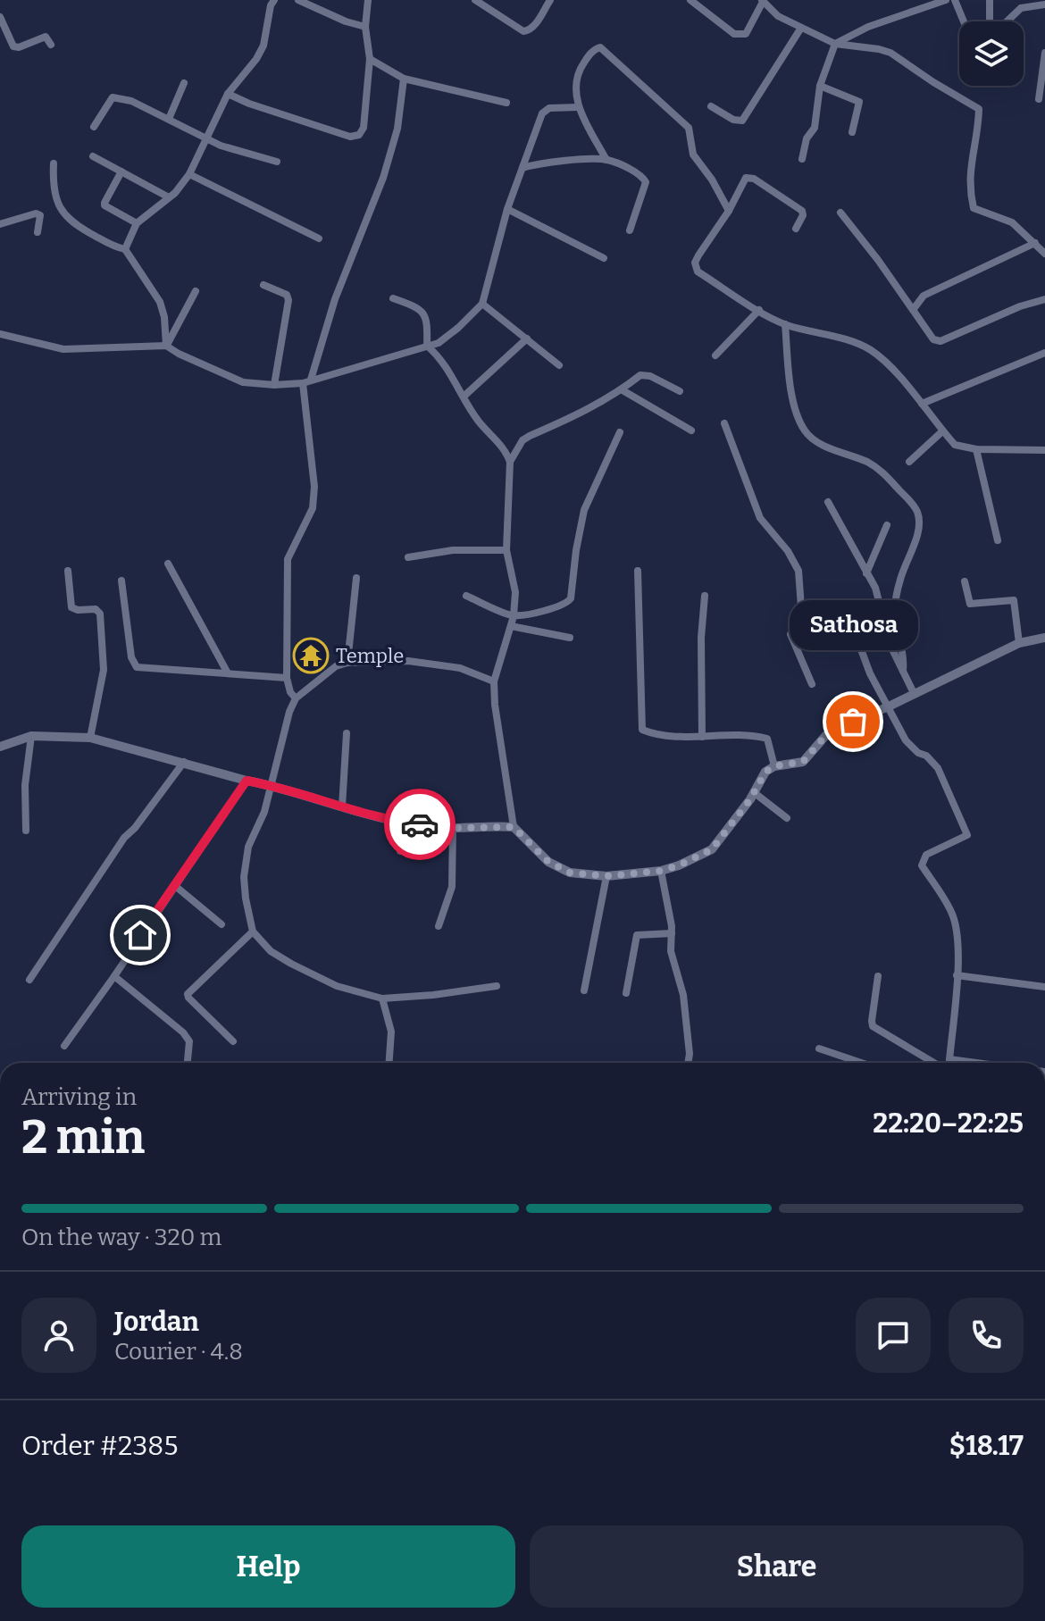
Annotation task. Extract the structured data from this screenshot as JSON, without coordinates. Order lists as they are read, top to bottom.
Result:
{
  "places": {
    "temple": ["Temple"],
    "other": ["Sathosa"]
  },
  "page": {
    "bubble": "Sathosa",
    "heading": ["2 min", "Arriving in", "22:20–22:25"],
    "panel": [
      "Jordan",
      "Courier · 4.8",
      "Order #2385",
      "$18.17"
    ],
    "bar": "On the way · 320 m",
    "buttons": ["Help", "Share"]
  }
}
